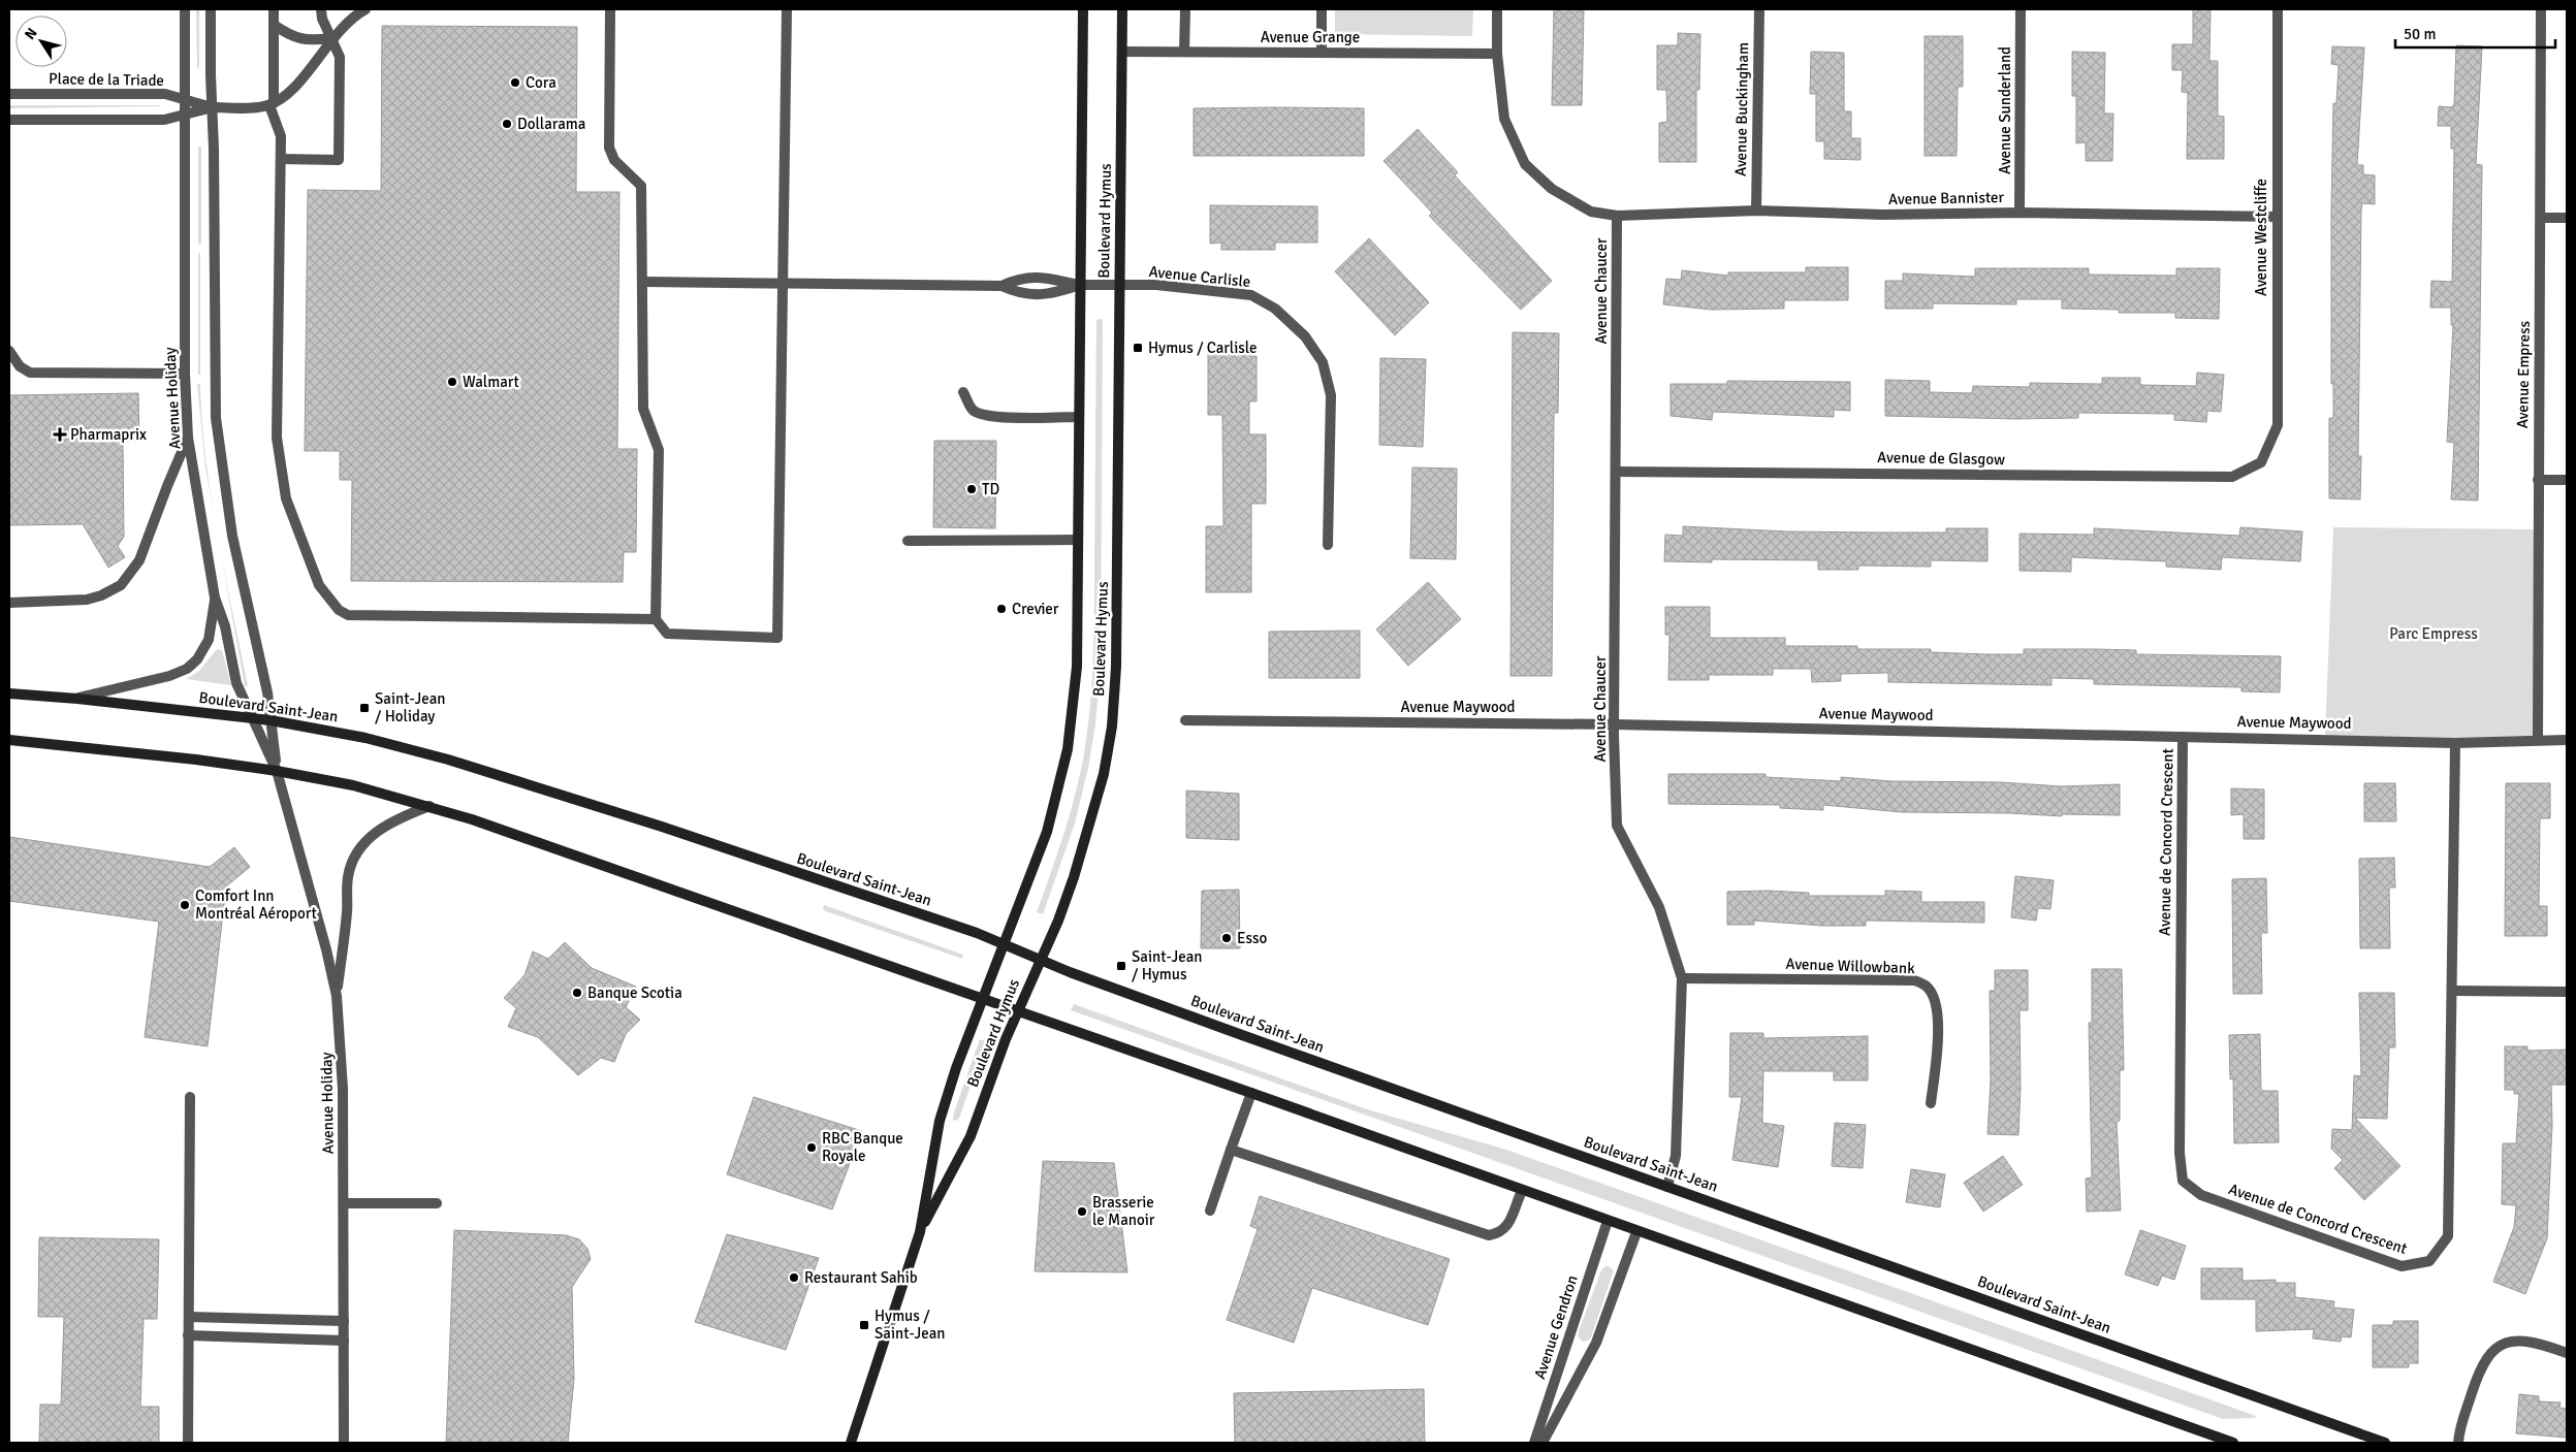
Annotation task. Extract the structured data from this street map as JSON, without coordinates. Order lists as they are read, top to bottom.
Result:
{
  "streets": {
    "main road": ["Boulevard Hymus", "Boulevard Saint-Jean"],
    "street": [
      "Avenue Grange",
      "Place de la Triade",
      "Avenue Buckingham",
      "Avenue Sunderland",
      "Avenue Bannister",
      "Avenue Westcliffe",
      "Avenue Carlisle",
      "Avenue Chaucer",
      "Avenue Empress",
      "Avenue Holiday",
      "Avenue de Glasgow",
      "Avenue Maywood",
      "Avenue de Concord Crescent",
      "Avenue Willowbank",
      "Avenue Gendron"
    ]
  },
  "crossings": [
    ["Avenue Grange", "Avenue Bannister"],
    ["Avenue Grange", "Boulevard Hymus"],
    ["Place de la Triade", "Avenue Holiday"],
    ["Avenue Buckingham", "Avenue Bannister"],
    ["Avenue Sunderland", "Avenue Bannister"],
    ["Avenue Bannister", "Avenue Westcliffe"],
    ["Avenue Bannister", "Avenue Chaucer"],
    ["Boulevard Hymus", "Avenue Carlisle"],
    ["Boulevard Hymus", "Boulevard Saint-Jean"],
    ["Avenue Westcliffe", "Avenue de Glasgow"],
    ["Avenue Chaucer", "Avenue de Glasgow"],
    ["Avenue Chaucer", "Boulevard Saint-Jean"],
    ["Avenue Chaucer", "Avenue Maywood"],
    ["Avenue Chaucer", "Avenue Willowbank"],
    ["Avenue Empress", "Avenue Maywood"],
    ["Avenue Holiday", "Boulevard Saint-Jean"],
    ["Avenue Maywood", "Avenue de Concord Crescent"]
  ],
  "parks": ["Parc Empress"],
  "places": {
    "other": [
      "Cora",
      "Dollarama",
      "Walmart",
      "TD",
      "Crevier",
      "Comfort Inn Montréal Aéroport",
      "Esso",
      "Banque Scotia",
      "RBC Banque Royale",
      "Brasserie le Manoir",
      "Restaurant Sahib"
    ],
    "transit": [
      "Hymus / Carlisle",
      "Saint-Jean / Holiday",
      "Saint-Jean / Hymus",
      "Hymus / Saint-Jean"
    ],
    "health": ["Pharmaprix"]
  },
  "scale_bar": "50 m",
  "north": "top left"
}
